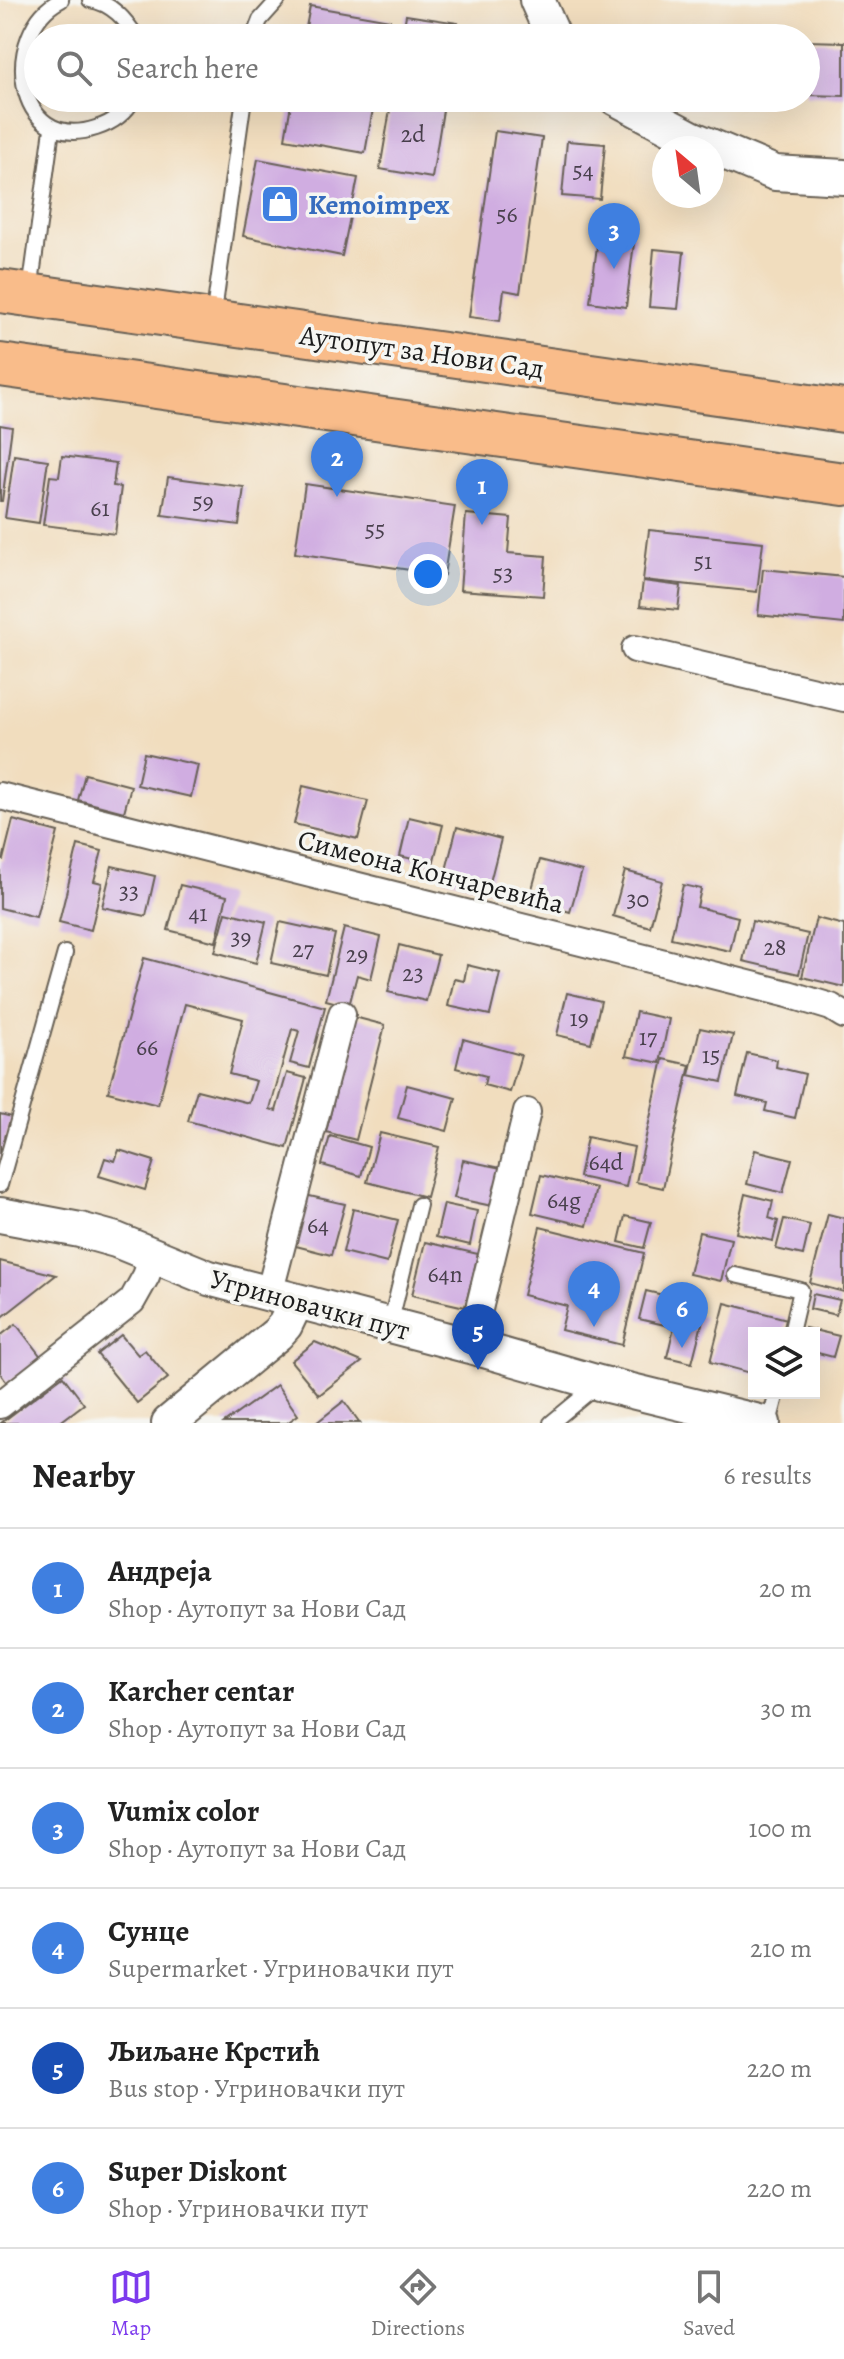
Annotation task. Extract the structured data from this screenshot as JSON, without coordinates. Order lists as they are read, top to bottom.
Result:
{
  "streets": {
    "main road": ["Аутопут за Нови Сад"],
    "street": ["Симеона Кончаревића", "Угриновачки пут"]
  },
  "places": {
    "shop": ["Kemoimpex"]
  },
  "house_numbers": [
    "2d",
    "54",
    "56",
    "59",
    "61",
    "55",
    "51",
    "53",
    "33",
    "30",
    "41",
    "39",
    "28",
    "27",
    "29",
    "23",
    "19",
    "17",
    "66",
    "15",
    "64d",
    "64g",
    "64",
    "64n"
  ],
  "north": "top left",
  "page": {
    "search": "Search here",
    "pins": [
      "3",
      "2",
      "1",
      "4",
      "6",
      "5"
    ],
    "heading": ["Nearby", "6 results"],
    "list": [
      {
        "mark": "1",
        "name": "Андреја",
        "note": "Shop · Аутопут за Нови Сад",
        "value": "20 m"
      },
      {
        "mark": "2",
        "name": "Karcher centar",
        "note": "Shop · Аутопут за Нови Сад",
        "value": "30 m"
      },
      {
        "mark": "3",
        "name": "Vumix color",
        "note": "Shop · Аутопут за Нови Сад",
        "value": "100 m"
      },
      {
        "mark": "4",
        "name": "Сунце",
        "note": "Supermarket · Угриновачки пут",
        "value": "210 m"
      },
      {
        "mark": "5",
        "name": "Љиљане Крстић",
        "note": "Bus stop · Угриновачки пут",
        "value": "220 m"
      },
      {
        "mark": "6",
        "name": "Super Diskont",
        "note": "Shop · Угриновачки пут",
        "value": "220 m"
      }
    ],
    "nav": ["Map", "Directions", "Saved"]
  }
}
